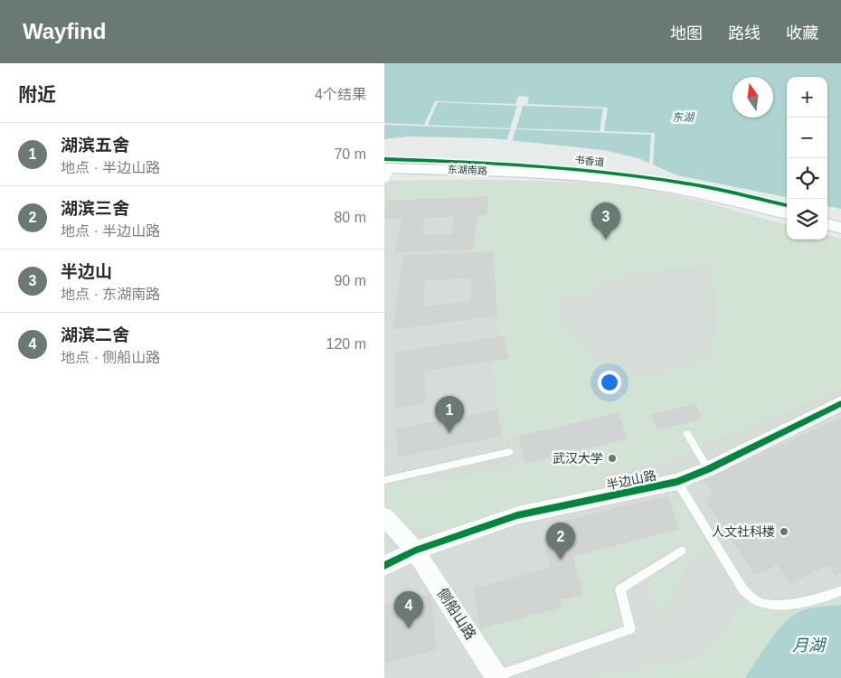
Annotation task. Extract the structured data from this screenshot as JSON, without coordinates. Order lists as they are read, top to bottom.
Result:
{
  "streets": {
    "street": ["东湖南路", "半边山路", "侧船山路"],
    "cycle path": ["书香道"]
  },
  "crossings": [
    ["半边山路", "侧船山路"]
  ],
  "water": ["东湖", "月湖"],
  "places": ["武汉大学", "人文社科楼"],
  "north": "top",
  "page": {
    "header": "Wayfind",
    "nav": ["地图", "路线", "收藏"],
    "heading": ["附近", "4个结果"],
    "map_buttons": ["+", "−"],
    "list": [
      {
        "mark": "1",
        "name": "湖滨五舍",
        "note": "地点 · 半边山路",
        "value": "70 m"
      },
      {
        "mark": "2",
        "name": "湖滨三舍",
        "note": "地点 · 半边山路",
        "value": "80 m"
      },
      {
        "mark": "3",
        "name": "半边山",
        "note": "地点 · 东湖南路",
        "value": "90 m"
      },
      {
        "mark": "4",
        "name": "湖滨二舍",
        "note": "地点 · 侧船山路",
        "value": "120 m"
      }
    ],
    "pins": [
      "3",
      "1",
      "2",
      "4"
    ]
  }
}
